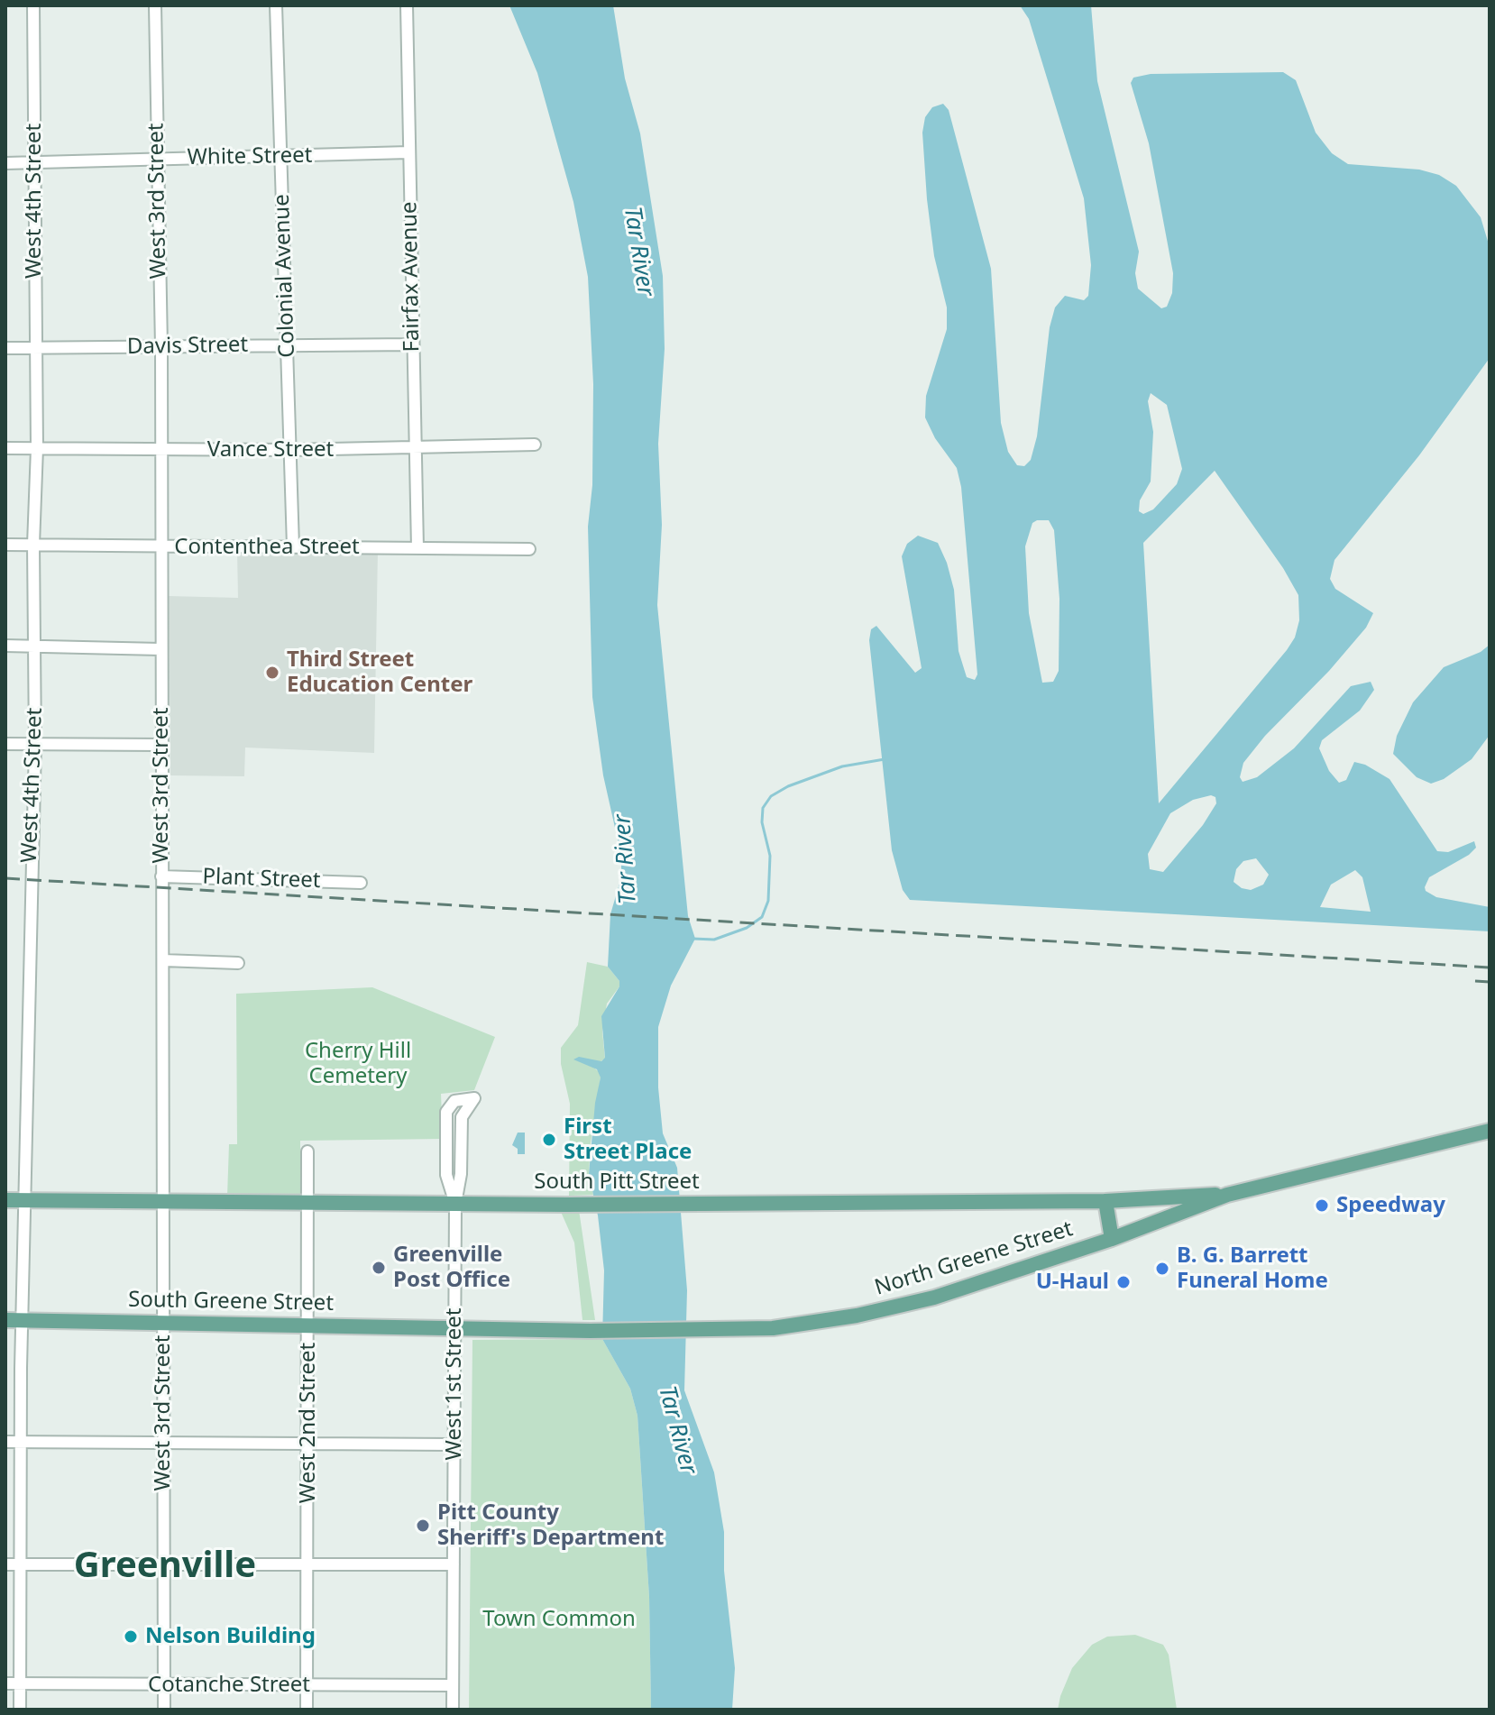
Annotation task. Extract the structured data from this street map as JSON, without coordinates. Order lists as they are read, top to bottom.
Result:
{
  "streets": {
    "main road": ["South Pitt Street", "North Greene Street", "South Greene Street"],
    "street": [
      "White Street",
      "West 4th Street",
      "West 3rd Street",
      "Colonial Avenue",
      "Fairfax Avenue",
      "Davis Street",
      "Vance Street",
      "Contenthea Street",
      "Plant Street",
      "West 1st Street",
      "West 2nd Street",
      "Cotanche Street"
    ]
  },
  "crossings": [
    ["White Street", "West 4th Street"],
    ["White Street", "West 3rd Street"],
    ["White Street", "Colonial Avenue"],
    ["White Street", "Fairfax Avenue"],
    ["West 4th Street", "Davis Street"],
    ["West 4th Street", "Vance Street"],
    ["West 4th Street", "Contenthea Street"],
    ["West 4th Street", "South Pitt Street"],
    ["West 4th Street", "South Greene Street"],
    ["West 4th Street", "Cotanche Street"],
    ["West 3rd Street", "Davis Street"],
    ["West 3rd Street", "Vance Street"],
    ["West 3rd Street", "Contenthea Street"],
    ["West 3rd Street", "Plant Street"],
    ["West 3rd Street", "South Pitt Street"],
    ["West 3rd Street", "South Greene Street"],
    ["West 3rd Street", "Cotanche Street"],
    ["Colonial Avenue", "Davis Street"],
    ["Colonial Avenue", "Vance Street"],
    ["Colonial Avenue", "Contenthea Street"],
    ["Fairfax Avenue", "Davis Street"],
    ["Fairfax Avenue", "Vance Street"],
    ["Fairfax Avenue", "Contenthea Street"],
    ["South Pitt Street", "North Greene Street"],
    ["South Pitt Street", "West 1st Street"],
    ["South Pitt Street", "West 2nd Street"],
    ["North Greene Street", "South Greene Street"],
    ["North Greene Street", "West 1st Street"],
    ["South Greene Street", "West 1st Street"],
    ["South Greene Street", "West 2nd Street"],
    ["West 1st Street", "Cotanche Street"],
    ["West 2nd Street", "Cotanche Street"]
  ],
  "districts": ["Greenville"],
  "water": ["Tar River"],
  "parks": ["Cherry Hill Cemetery", "Town Common"],
  "places": [
    "Third Street Education Center",
    "First Street Place",
    "Speedway",
    "Greenville Post Office",
    "B. G. Barrett Funeral Home",
    "U-Haul",
    "Pitt County Sheriff's Department",
    "Nelson Building"
  ]
}
